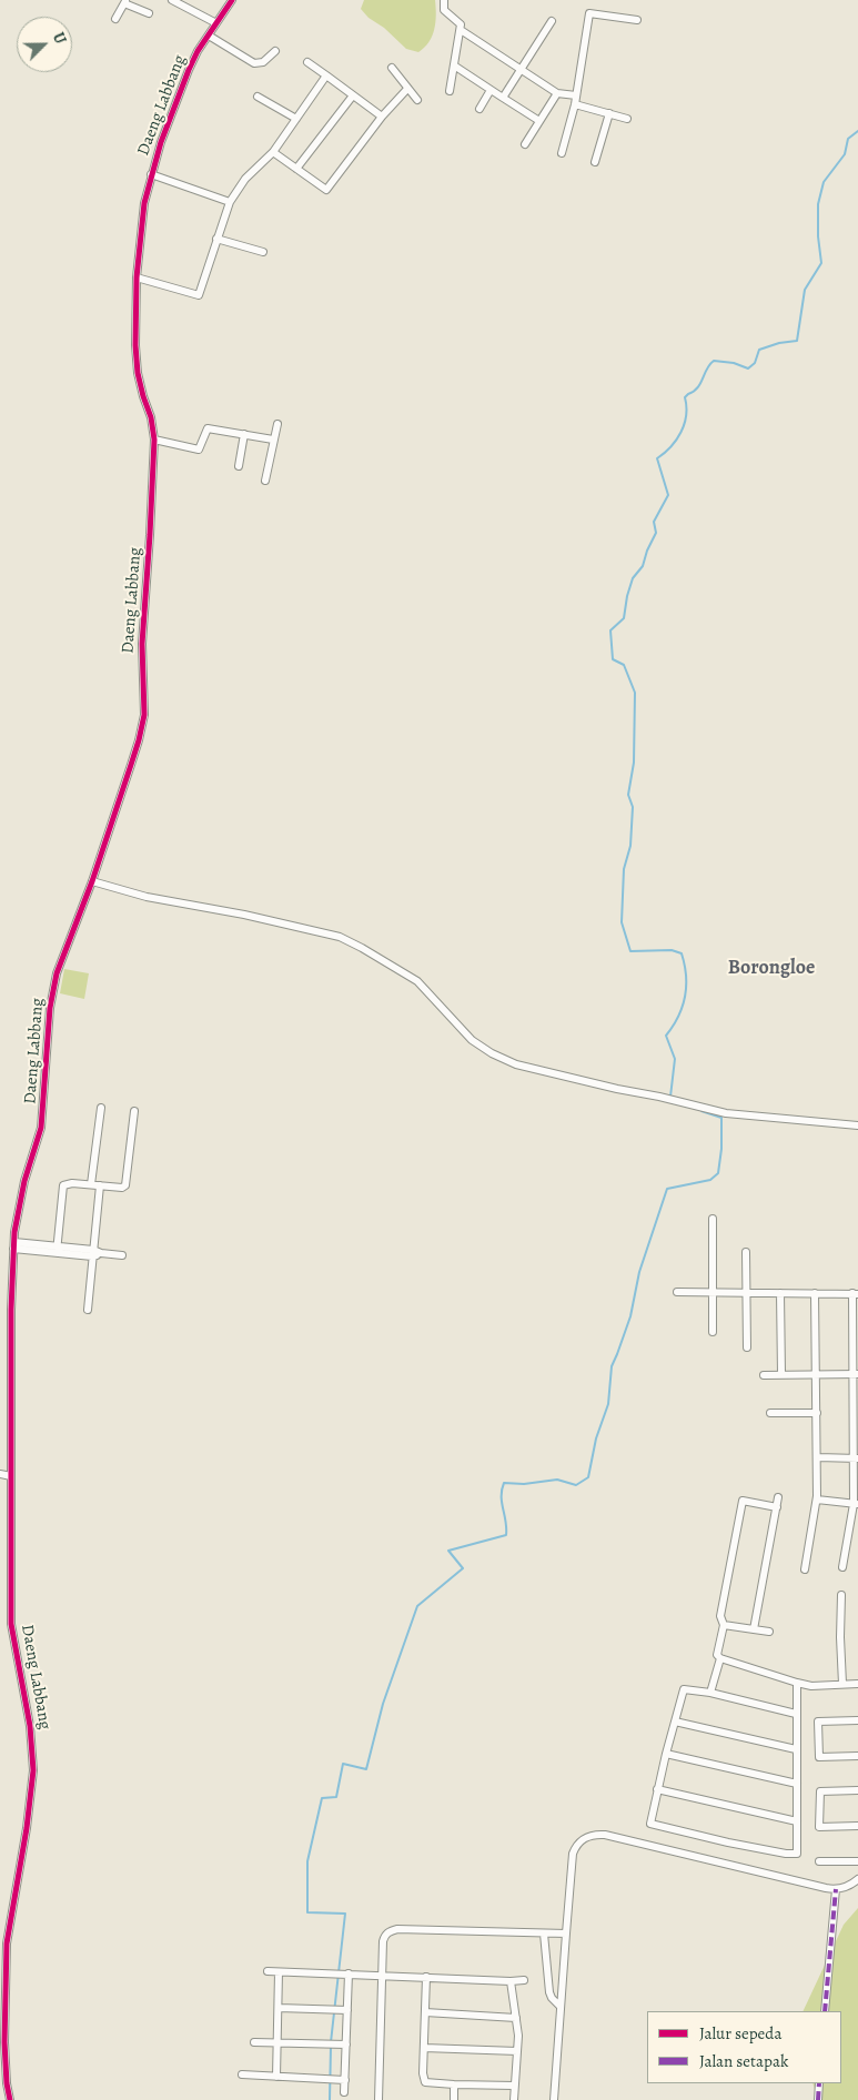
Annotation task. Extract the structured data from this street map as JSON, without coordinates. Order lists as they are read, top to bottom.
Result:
{
  "streets": {
    "street": ["Daeng Labbang"]
  },
  "districts": ["Borongloe"],
  "legend": ["Jalur sepeda", "Jalan setapak"],
  "north": "top right"
}
